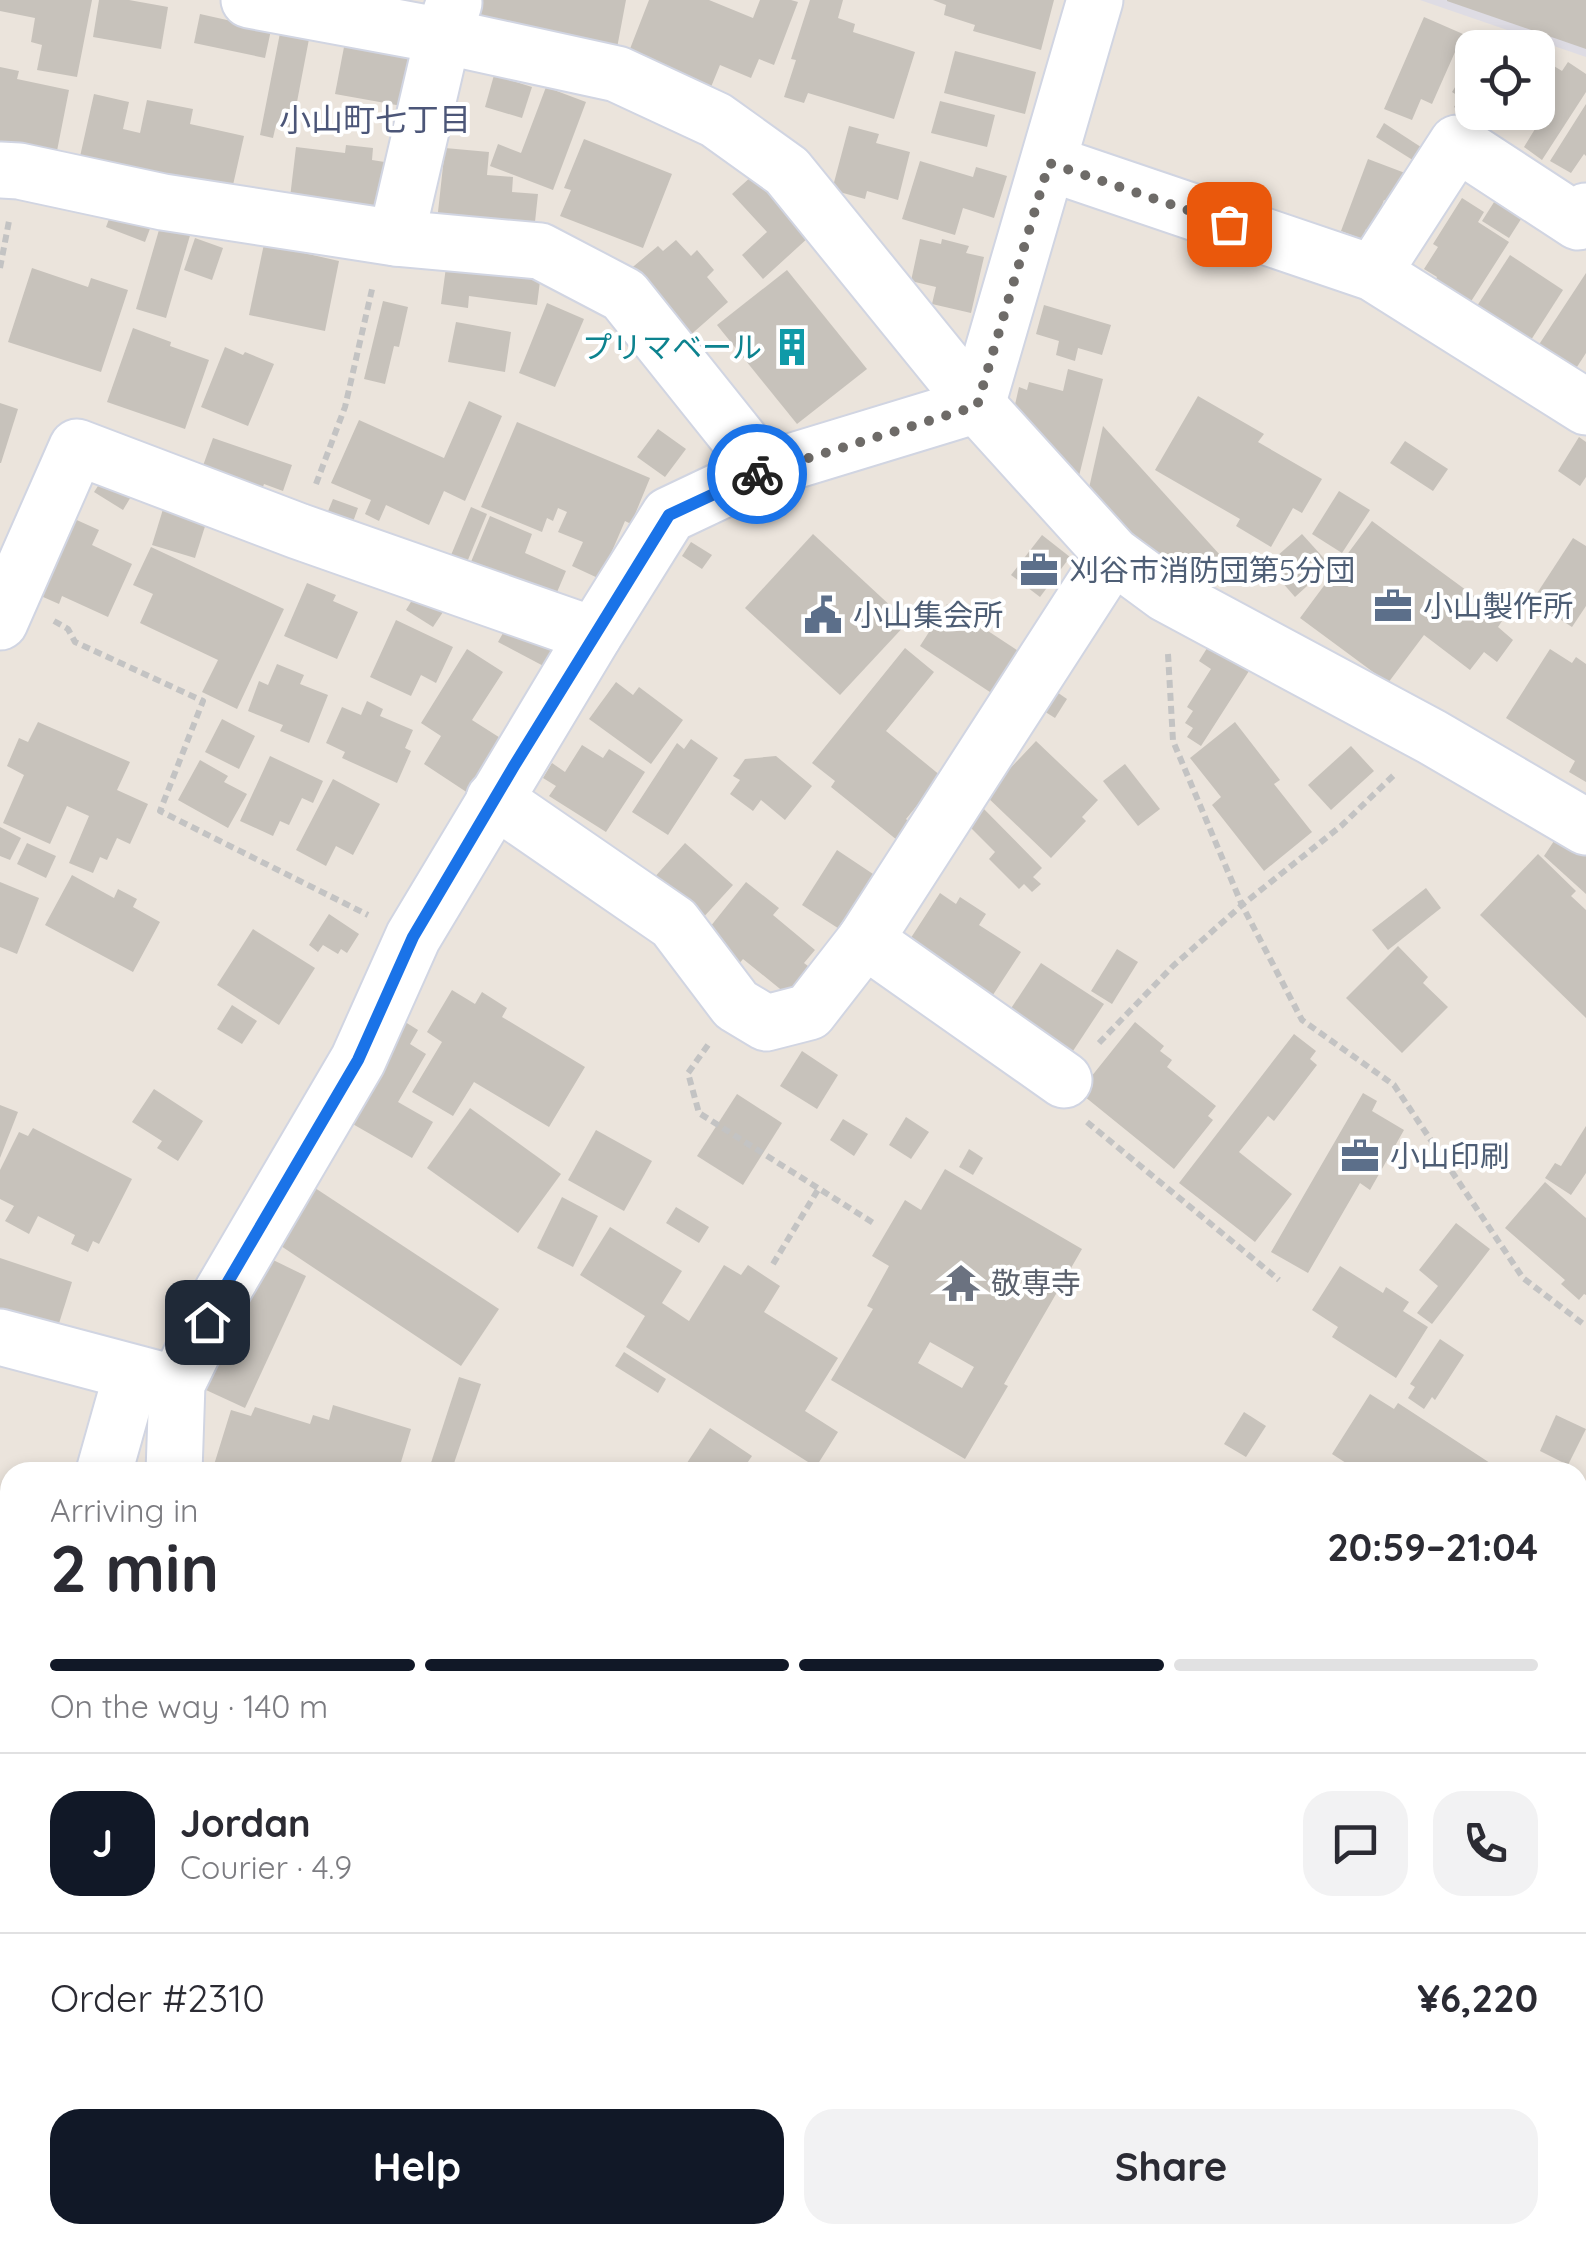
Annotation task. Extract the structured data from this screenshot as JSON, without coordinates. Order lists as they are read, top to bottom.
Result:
{
  "districts": ["小山町七丁目"],
  "places": {
    "building": ["プリマベール"],
    "office": ["刈谷市消防団第5分団", "小山製作所", "小山印刷"],
    "public building": ["小山集会所"],
    "temple": ["敬専寺"]
  },
  "page": {
    "heading": ["2 min", "Arriving in", "20:59–21:04"],
    "panel": [
      "Jordan",
      "Courier · 4.9",
      "Order #2310",
      "¥6,220"
    ],
    "bar": "On the way · 140 m",
    "round": "J",
    "buttons": ["Help", "Share"]
  }
}
